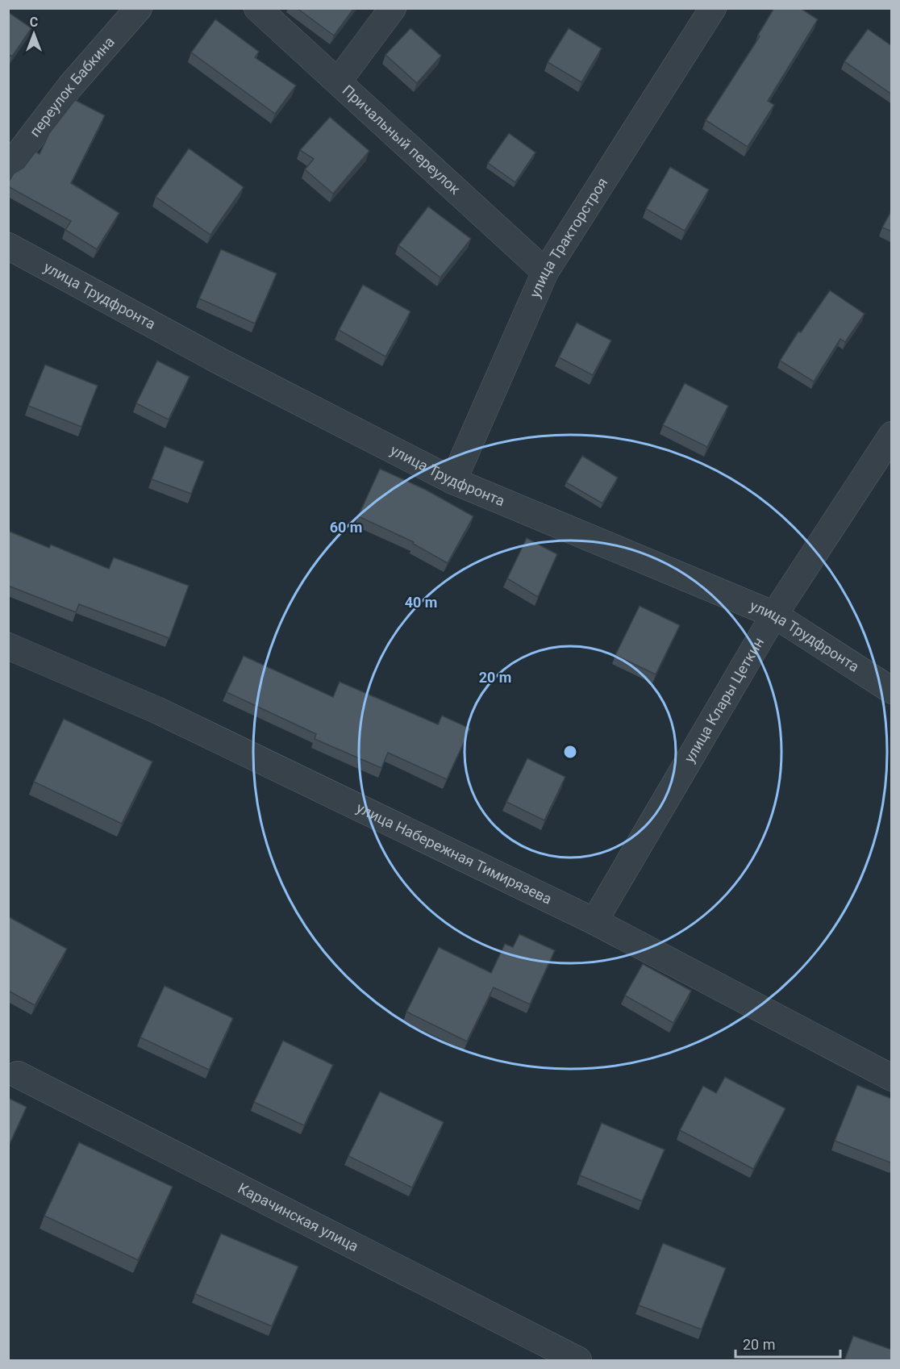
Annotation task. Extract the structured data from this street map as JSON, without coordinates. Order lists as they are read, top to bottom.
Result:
{
  "streets": {
    "street": [
      "переулок Бабкина",
      "Причальный переулок",
      "улица Тракторстроя",
      "улица Трудфронта",
      "улица Клары Цеткин",
      "улица Набережная Тимирязева",
      "Карачинская улица"
    ]
  },
  "crossings": [
    ["Причальный переулок", "улица Тракторстроя"],
    ["улица Тракторстроя", "улица Трудфронта"],
    ["улица Трудфронта", "улица Клары Цеткин"],
    ["улица Клары Цеткин", "улица Набережная Тимирязева"]
  ],
  "scale_bar": "20 m",
  "north": "top",
  "rings": ["60 m", "40 m", "20 m"]
}
